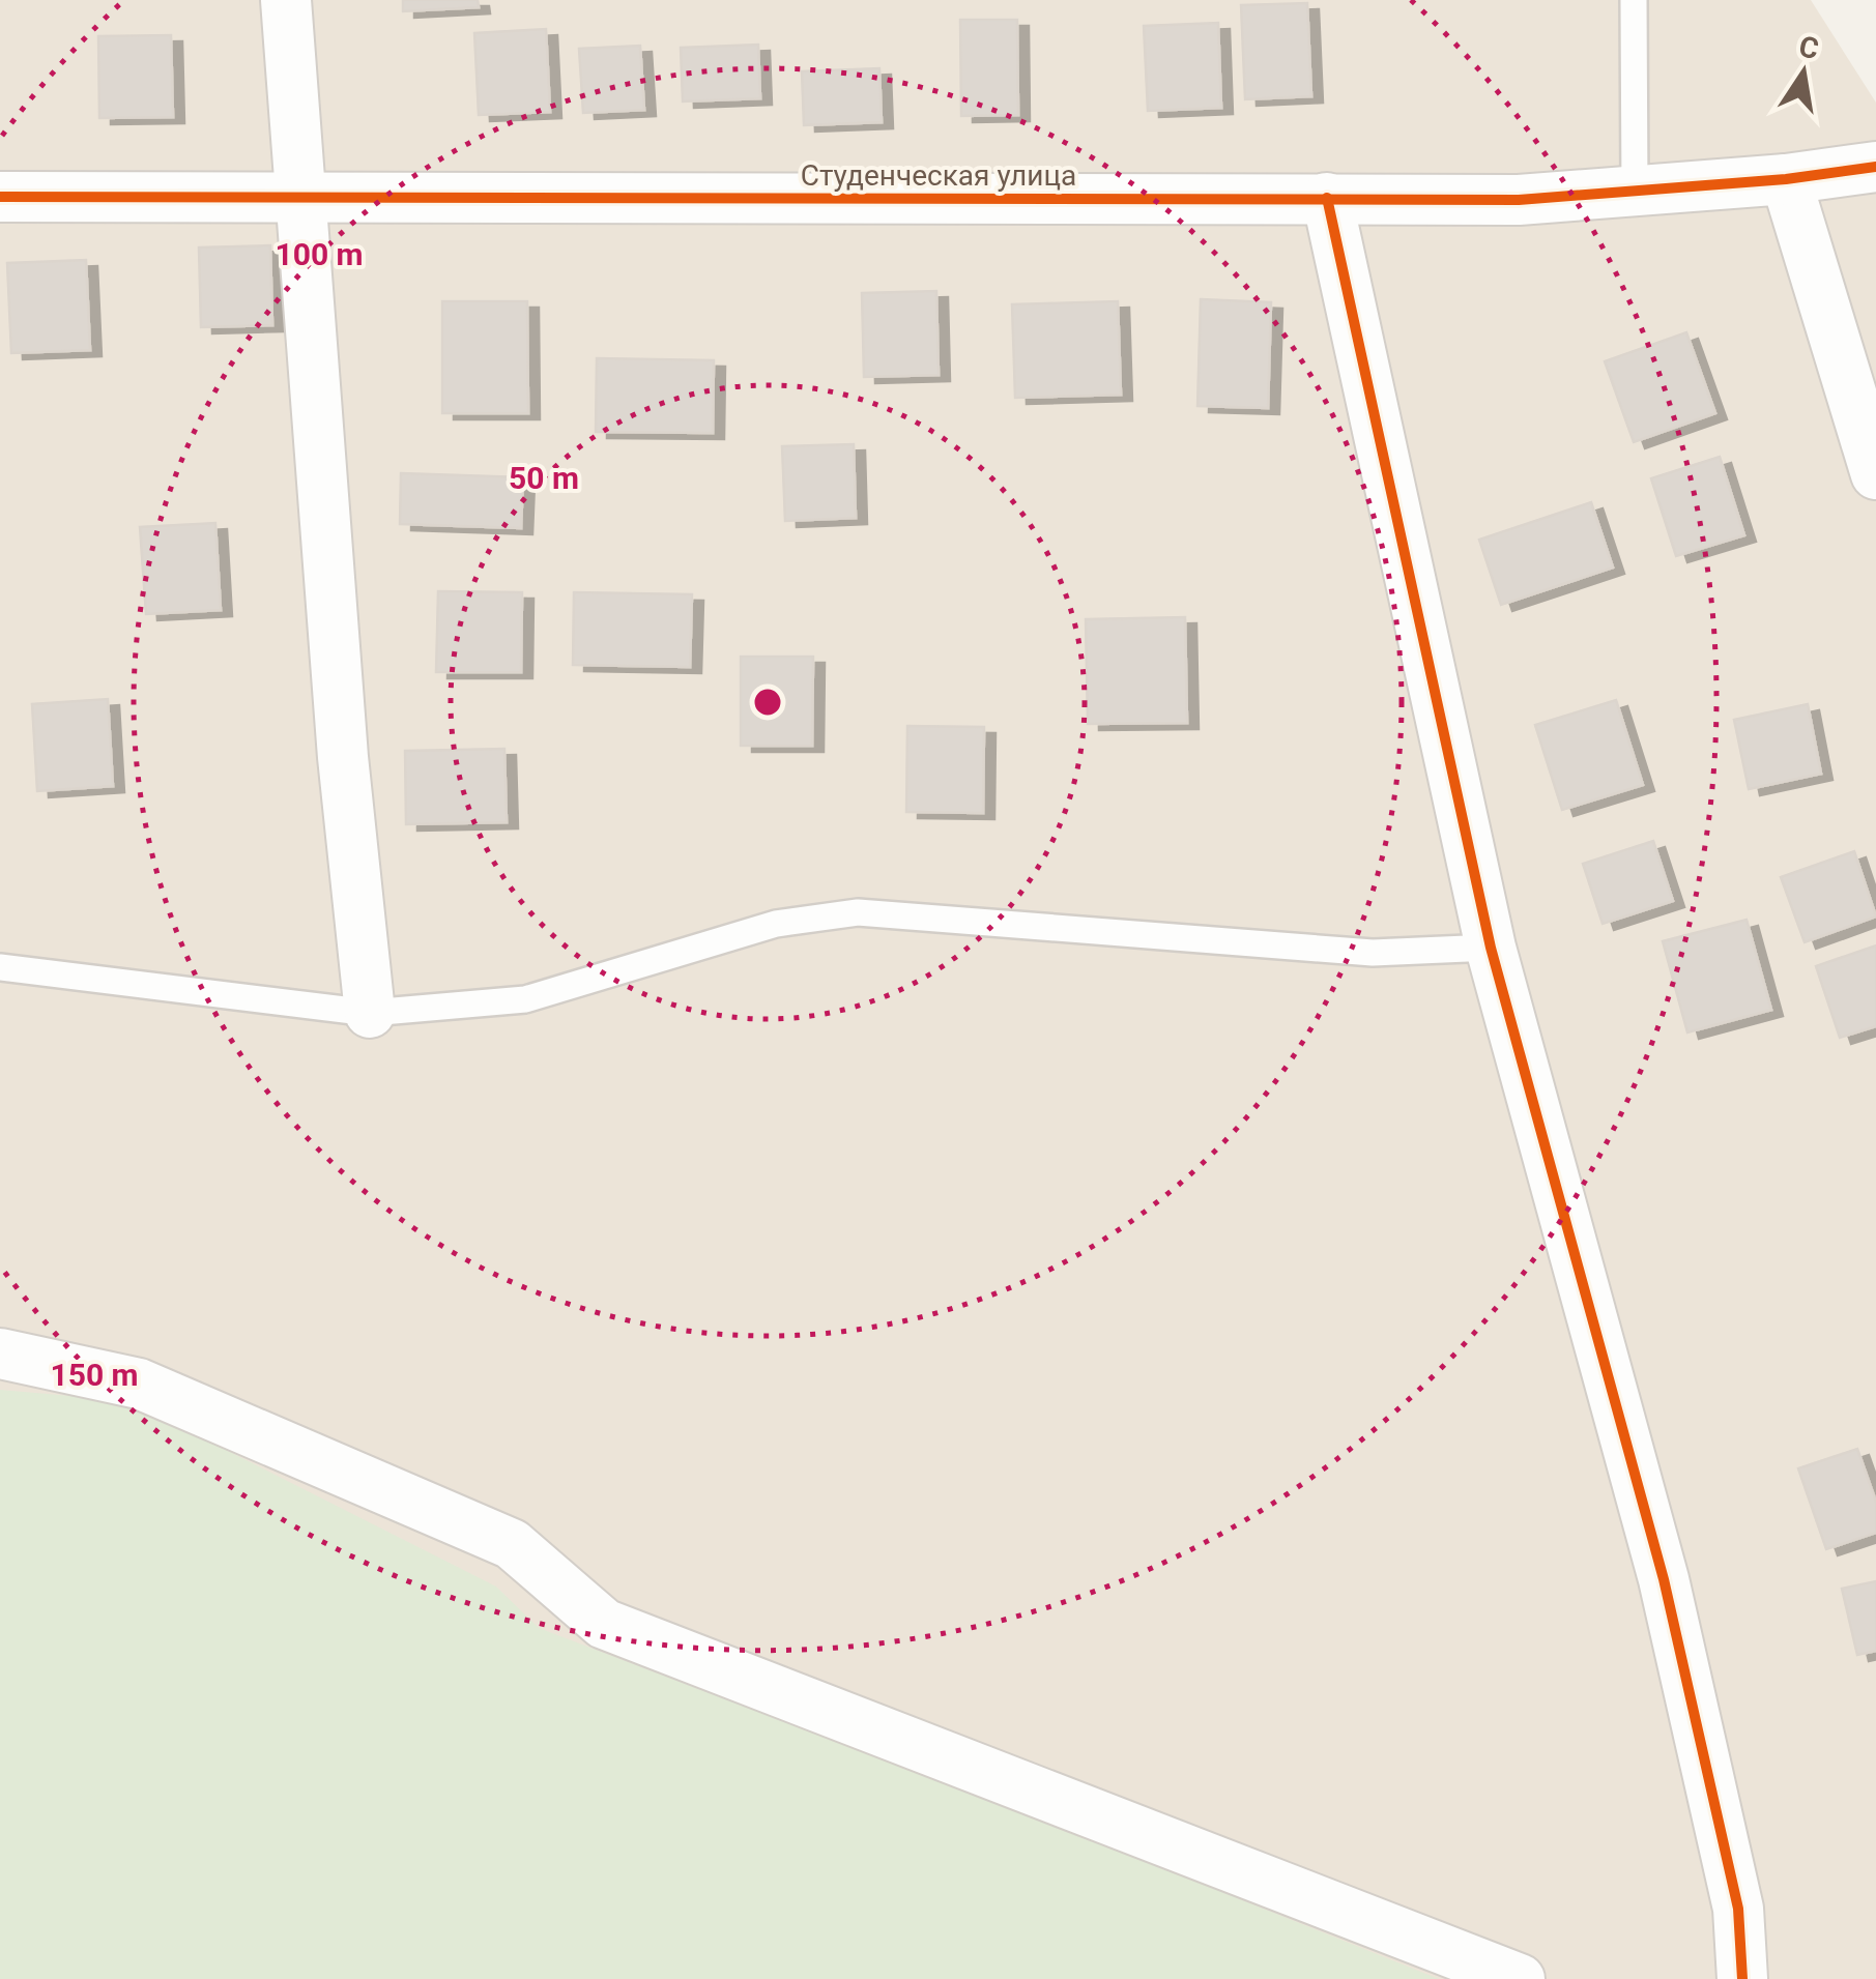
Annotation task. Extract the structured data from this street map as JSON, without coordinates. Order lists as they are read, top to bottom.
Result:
{
  "streets": {
    "street": ["Студенческая улица"]
  },
  "north": "top",
  "rings": ["100 m", "50 m", "150 m"]
}
